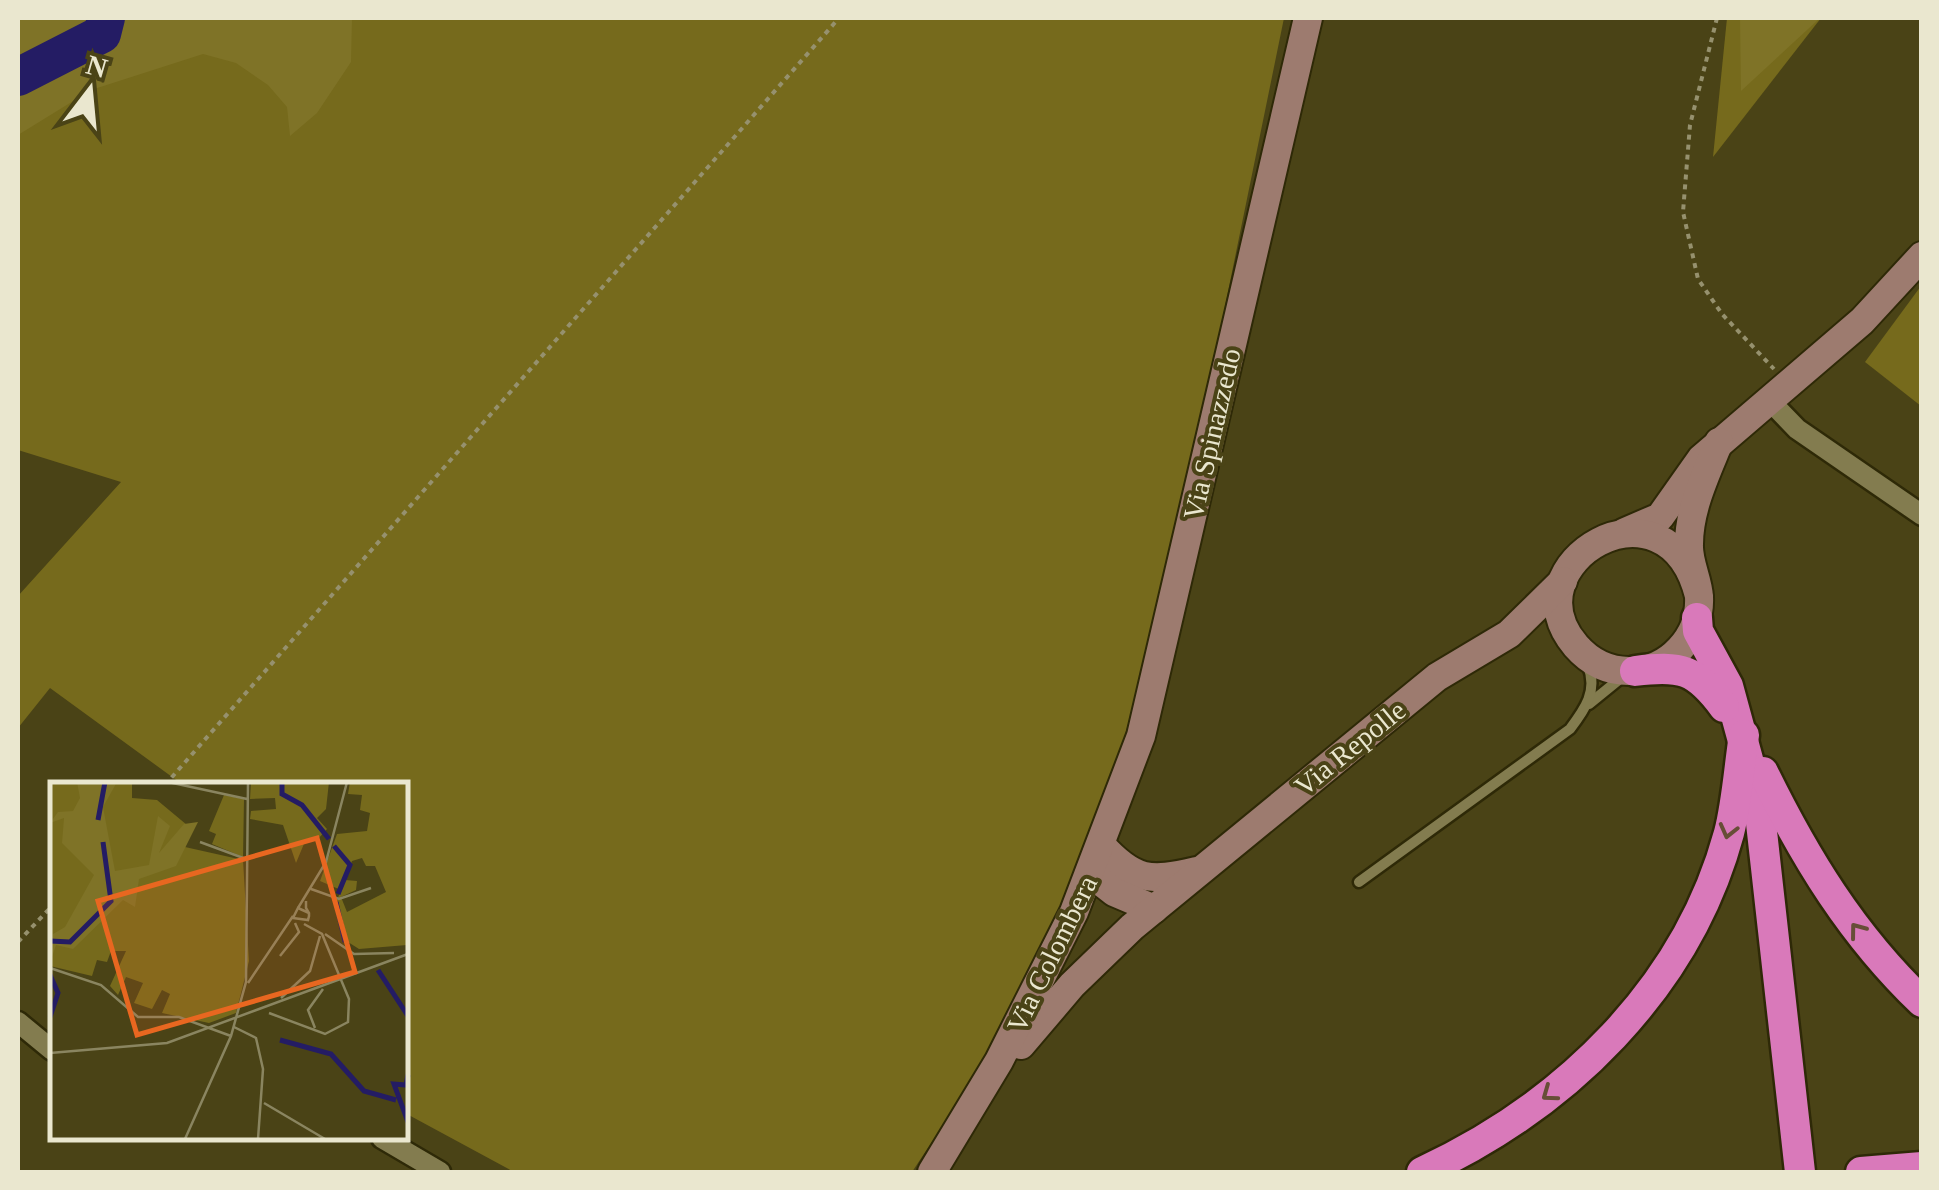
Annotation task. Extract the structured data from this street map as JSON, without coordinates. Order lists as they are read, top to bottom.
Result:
{
  "streets": {
    "street": ["Via Spinazzedo", "Via Repolle", "Via Colombera"]
  },
  "crossings": [
    ["Via Spinazzedo", "Via Colombera"],
    ["Via Repolle", "Via Colombera"]
  ],
  "north": "top"
}
